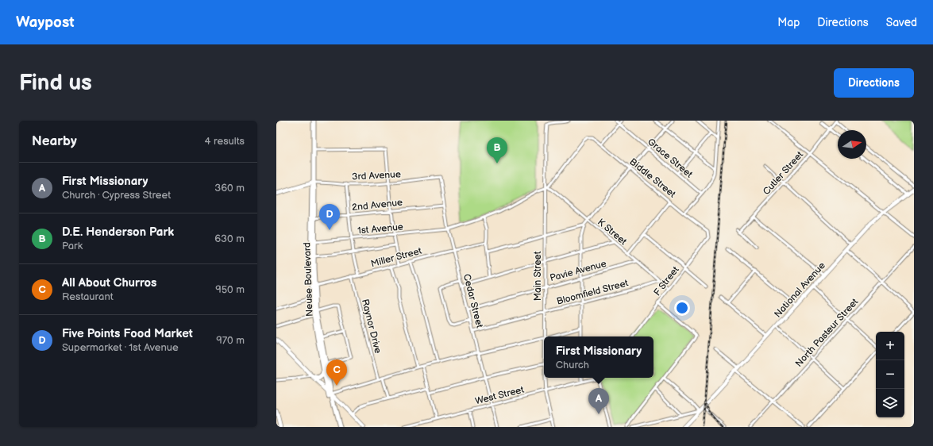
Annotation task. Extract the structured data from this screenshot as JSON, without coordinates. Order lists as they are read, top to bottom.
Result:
{
  "streets": {
    "main road": ["Neuse Boulevard"],
    "street": [
      "Grace Street",
      "Cutler Street",
      "3rd Avenue",
      "Biddle Street",
      "2nd Avenue",
      "1st Avenue",
      "K Street",
      "Miller Street",
      "Pavie Avenue",
      "Main Street",
      "F Street",
      "National Avenue",
      "Bloomfield Street",
      "Cedar Street",
      "Raynor Drive",
      "North Pasteur Street",
      "West Street"
    ]
  },
  "crossings": [
    ["3rd Avenue", "Neuse Boulevard"],
    ["3rd Avenue", "Cedar Street"],
    ["Biddle Street", "1st Avenue"],
    ["Biddle Street", "K Street"],
    ["Biddle Street", "Main Street"],
    ["Biddle Street", "F Street"],
    ["2nd Avenue", "Neuse Boulevard"],
    ["2nd Avenue", "Cedar Street"],
    ["1st Avenue", "K Street"],
    ["1st Avenue", "Main Street"],
    ["1st Avenue", "Neuse Boulevard"],
    ["1st Avenue", "Cedar Street"],
    ["K Street", "Pavie Avenue"],
    ["K Street", "Main Street"],
    ["K Street", "F Street"],
    ["K Street", "Bloomfield Street"],
    ["Miller Street", "Neuse Boulevard"],
    ["Miller Street", "Cedar Street"],
    ["Miller Street", "Raynor Drive"],
    ["Pavie Avenue", "Main Street"],
    ["Pavie Avenue", "Cedar Street"],
    ["Main Street", "Bloomfield Street"],
    ["Main Street", "West Street"],
    ["Bloomfield Street", "Cedar Street"],
    ["Cedar Street", "West Street"]
  ],
  "north": "right",
  "page": {
    "header": "Waypost",
    "nav": ["Map", "Directions", "Saved"],
    "buttons": "Directions",
    "title": "Find us",
    "heading": ["Nearby", "4 results"],
    "pins": [
      "B",
      "D",
      "C",
      "A"
    ],
    "list": [
      {
        "mark": "A",
        "name": "First Missionary",
        "note": "Church · Cypress Street",
        "value": "360 m"
      },
      {
        "mark": "B",
        "name": "D.E. Henderson Park",
        "note": "Park",
        "value": "630 m"
      },
      {
        "mark": "C",
        "name": "All About Churros",
        "note": "Restaurant",
        "value": "950 m"
      },
      {
        "mark": "D",
        "name": "Five Points Food Market",
        "note": "Supermarket · 1st Avenue",
        "value": "970 m"
      }
    ],
    "map_buttons": ["+", "−"],
    "popup": ["First Missionary", "Church"]
  }
}
